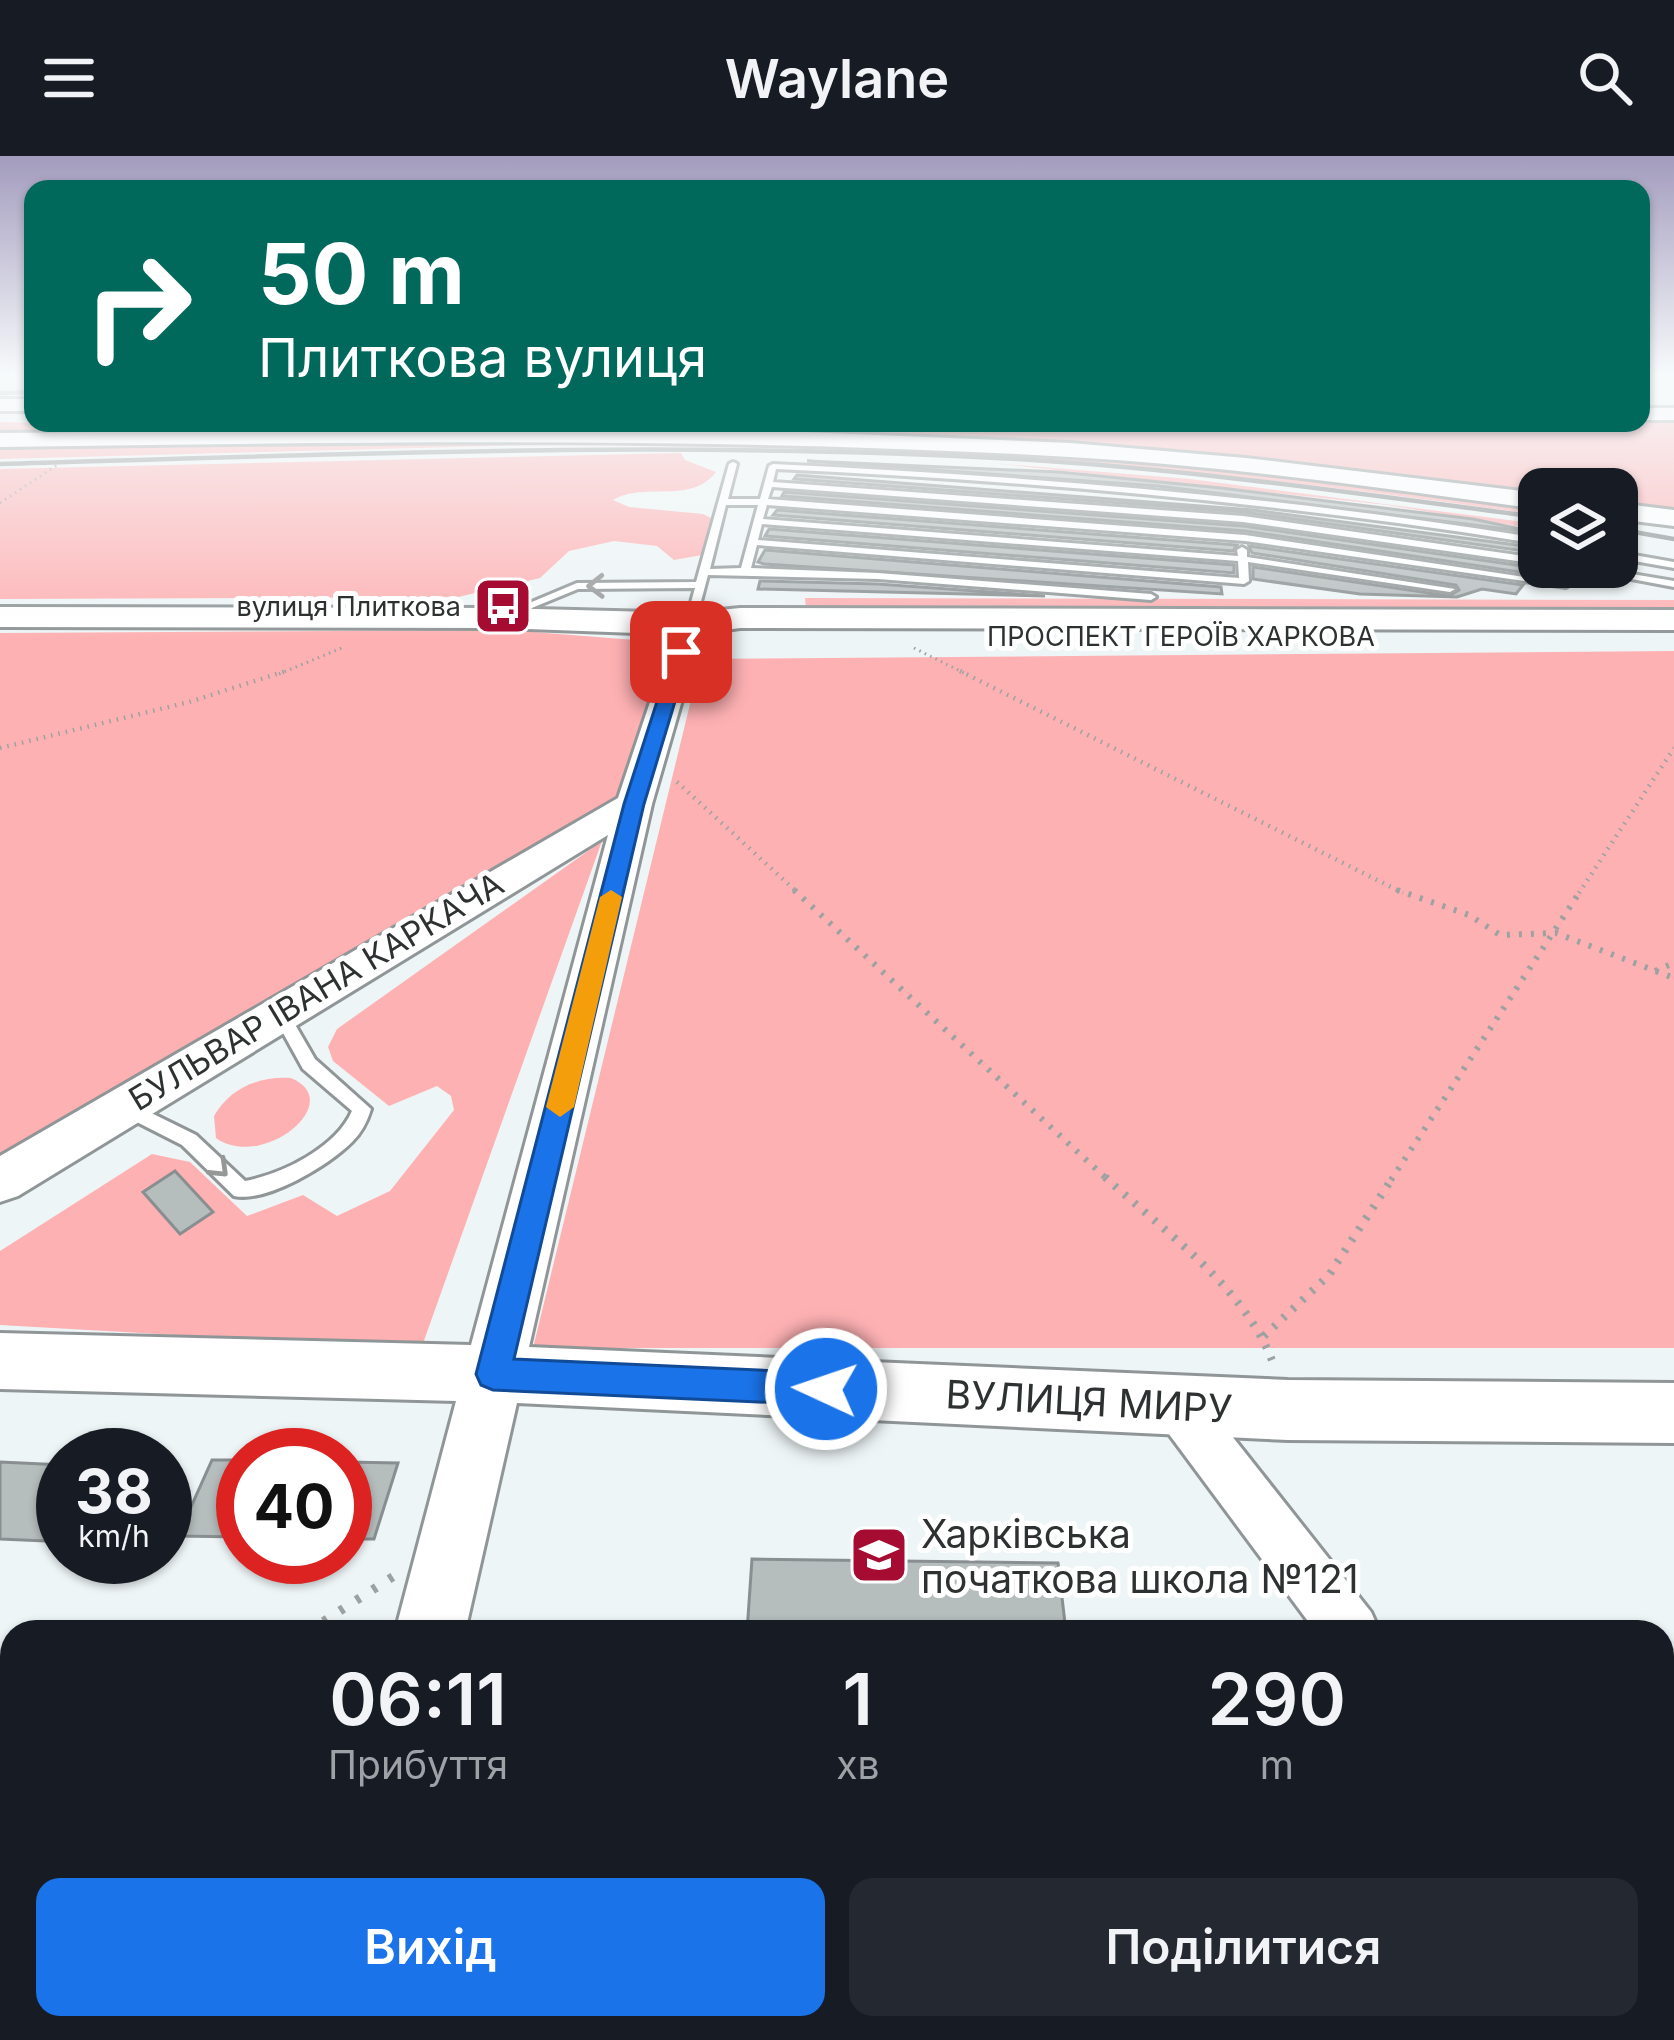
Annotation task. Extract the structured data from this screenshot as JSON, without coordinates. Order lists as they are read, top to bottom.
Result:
{
  "streets": {
    "main road": ["ПРОСПЕКТ ГЕРОЇВ ХАРКОВА"],
    "street": ["БУЛЬВАР ІВАНА КАРКАЧА", "ВУЛИЦЯ МИРУ"]
  },
  "places": {
    "bus stop": ["вулиця Плиткова"],
    "school or university": ["Харківська початкова школа №121"]
  },
  "page": {
    "header": "Waylane",
    "turn": ["50 m", "Плиткова вулиця"],
    "speed": "38 km/h",
    "limit": "40",
    "eta": [
      "06:11",
      "Прибуття",
      "1",
      "хв",
      "290",
      "m"
    ],
    "buttons": ["Вихід", "Поділитися"]
  }
}
